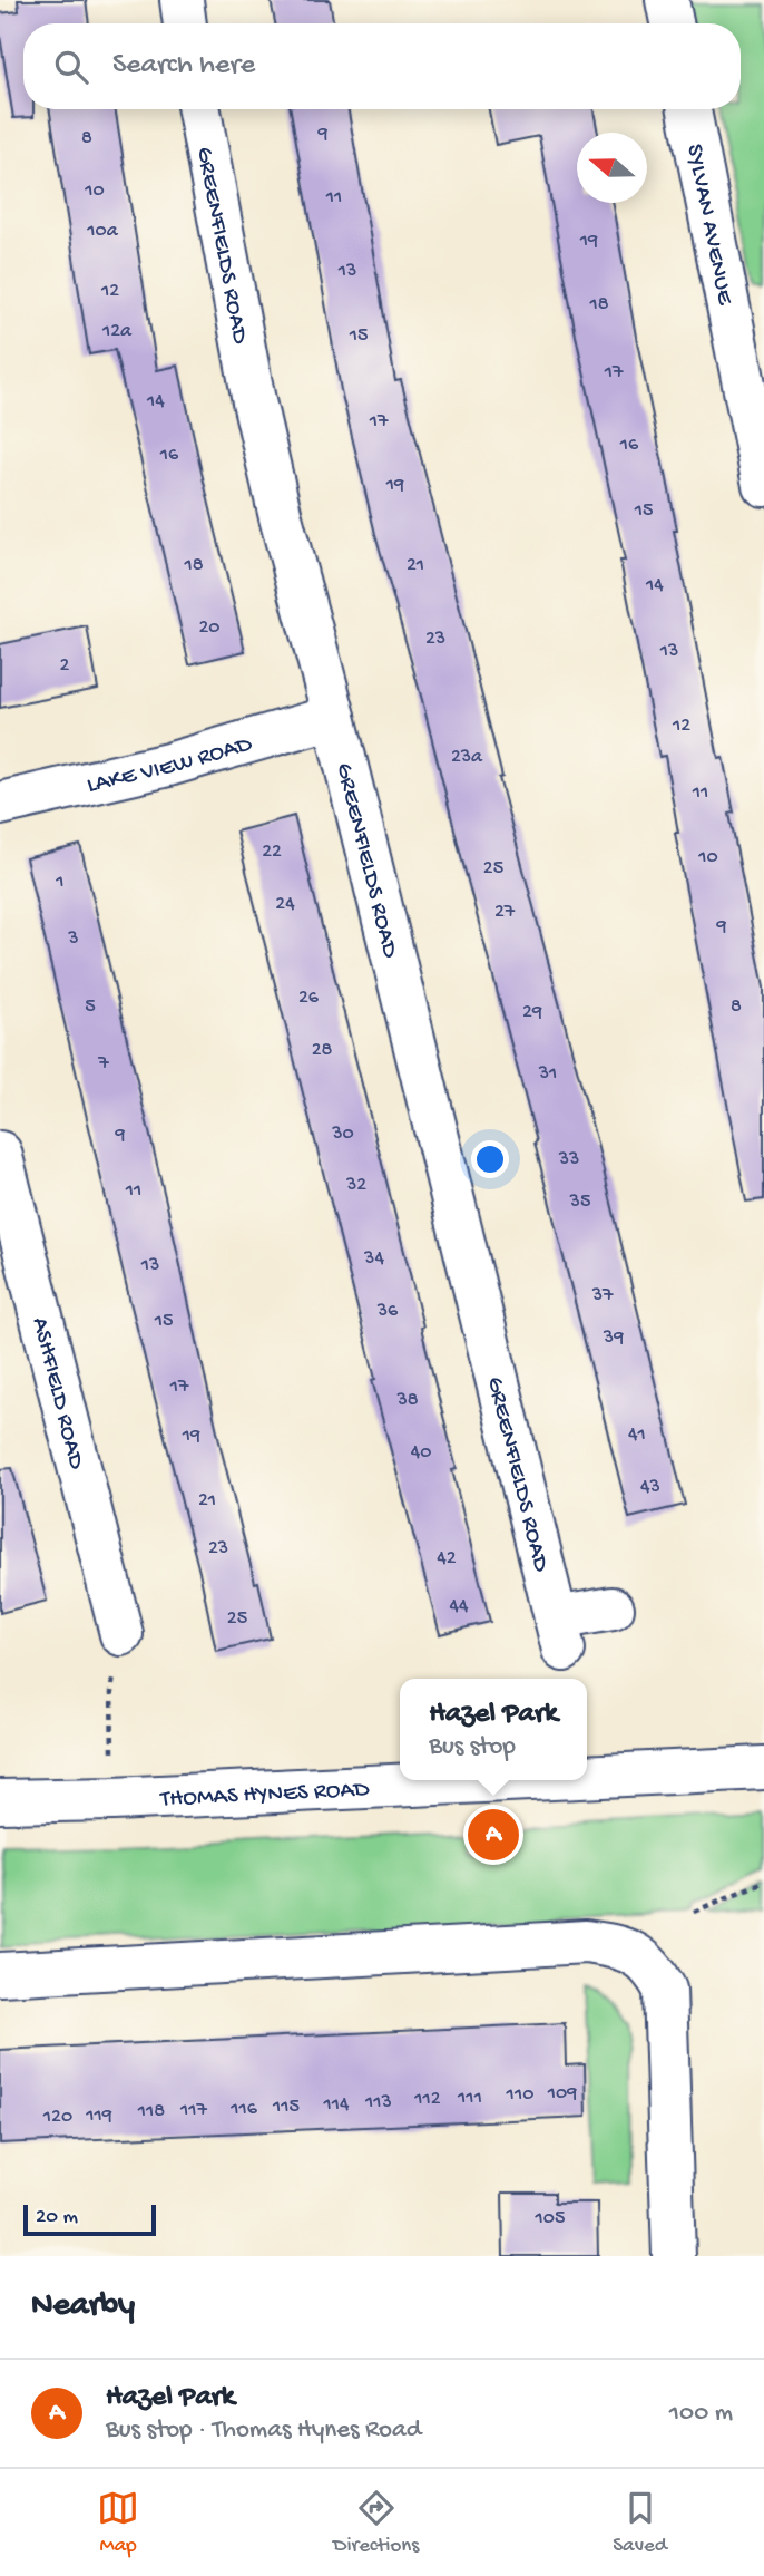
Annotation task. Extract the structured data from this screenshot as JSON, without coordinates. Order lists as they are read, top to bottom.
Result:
{
  "streets": {
    "street": [
      "SYLVAN AVENUE",
      "GREENFIELDS ROAD",
      "LAKE VIEW ROAD",
      "ASHFIELD ROAD",
      "THOMAS HYNES ROAD"
    ]
  },
  "crossings": [
    ["GREENFIELDS ROAD", "LAKE VIEW ROAD"]
  ],
  "house_numbers": [
    "9",
    "8",
    "10",
    "11",
    "10a",
    "19",
    "13",
    "12",
    "18",
    "12a",
    "15",
    "17",
    "14",
    "17",
    "16",
    "16",
    "19",
    "15",
    "18",
    "21",
    "14",
    "20",
    "23",
    "13",
    "2",
    "12",
    "23a",
    "11",
    "22",
    "10",
    "25",
    "1",
    "24",
    "27",
    "9",
    "3",
    "26",
    "5",
    "8",
    "29",
    "28",
    "7",
    "31",
    "30",
    "9",
    "33",
    "32",
    "11",
    "35",
    "34",
    "13",
    "37",
    "36",
    "15",
    "39",
    "17",
    "38",
    "41",
    "19",
    "40",
    "43",
    "21",
    "23",
    "42",
    "44",
    "25",
    "109",
    "110",
    "111",
    "112",
    "113",
    "114",
    "115",
    "116",
    "117",
    "118",
    "119",
    "120",
    "105"
  ],
  "scale_bar": "20 m",
  "north": "left",
  "page": {
    "search": "Search here",
    "popup": ["Hazel Park", "Bus stop"],
    "pins": "A",
    "scale": "20 m",
    "heading": "Nearby",
    "list": [
      {
        "mark": "A",
        "name": "Hazel Park",
        "note": "Bus stop · Thomas Hynes Road",
        "value": "100 m"
      }
    ],
    "nav": ["Map", "Directions", "Saved"]
  }
}
